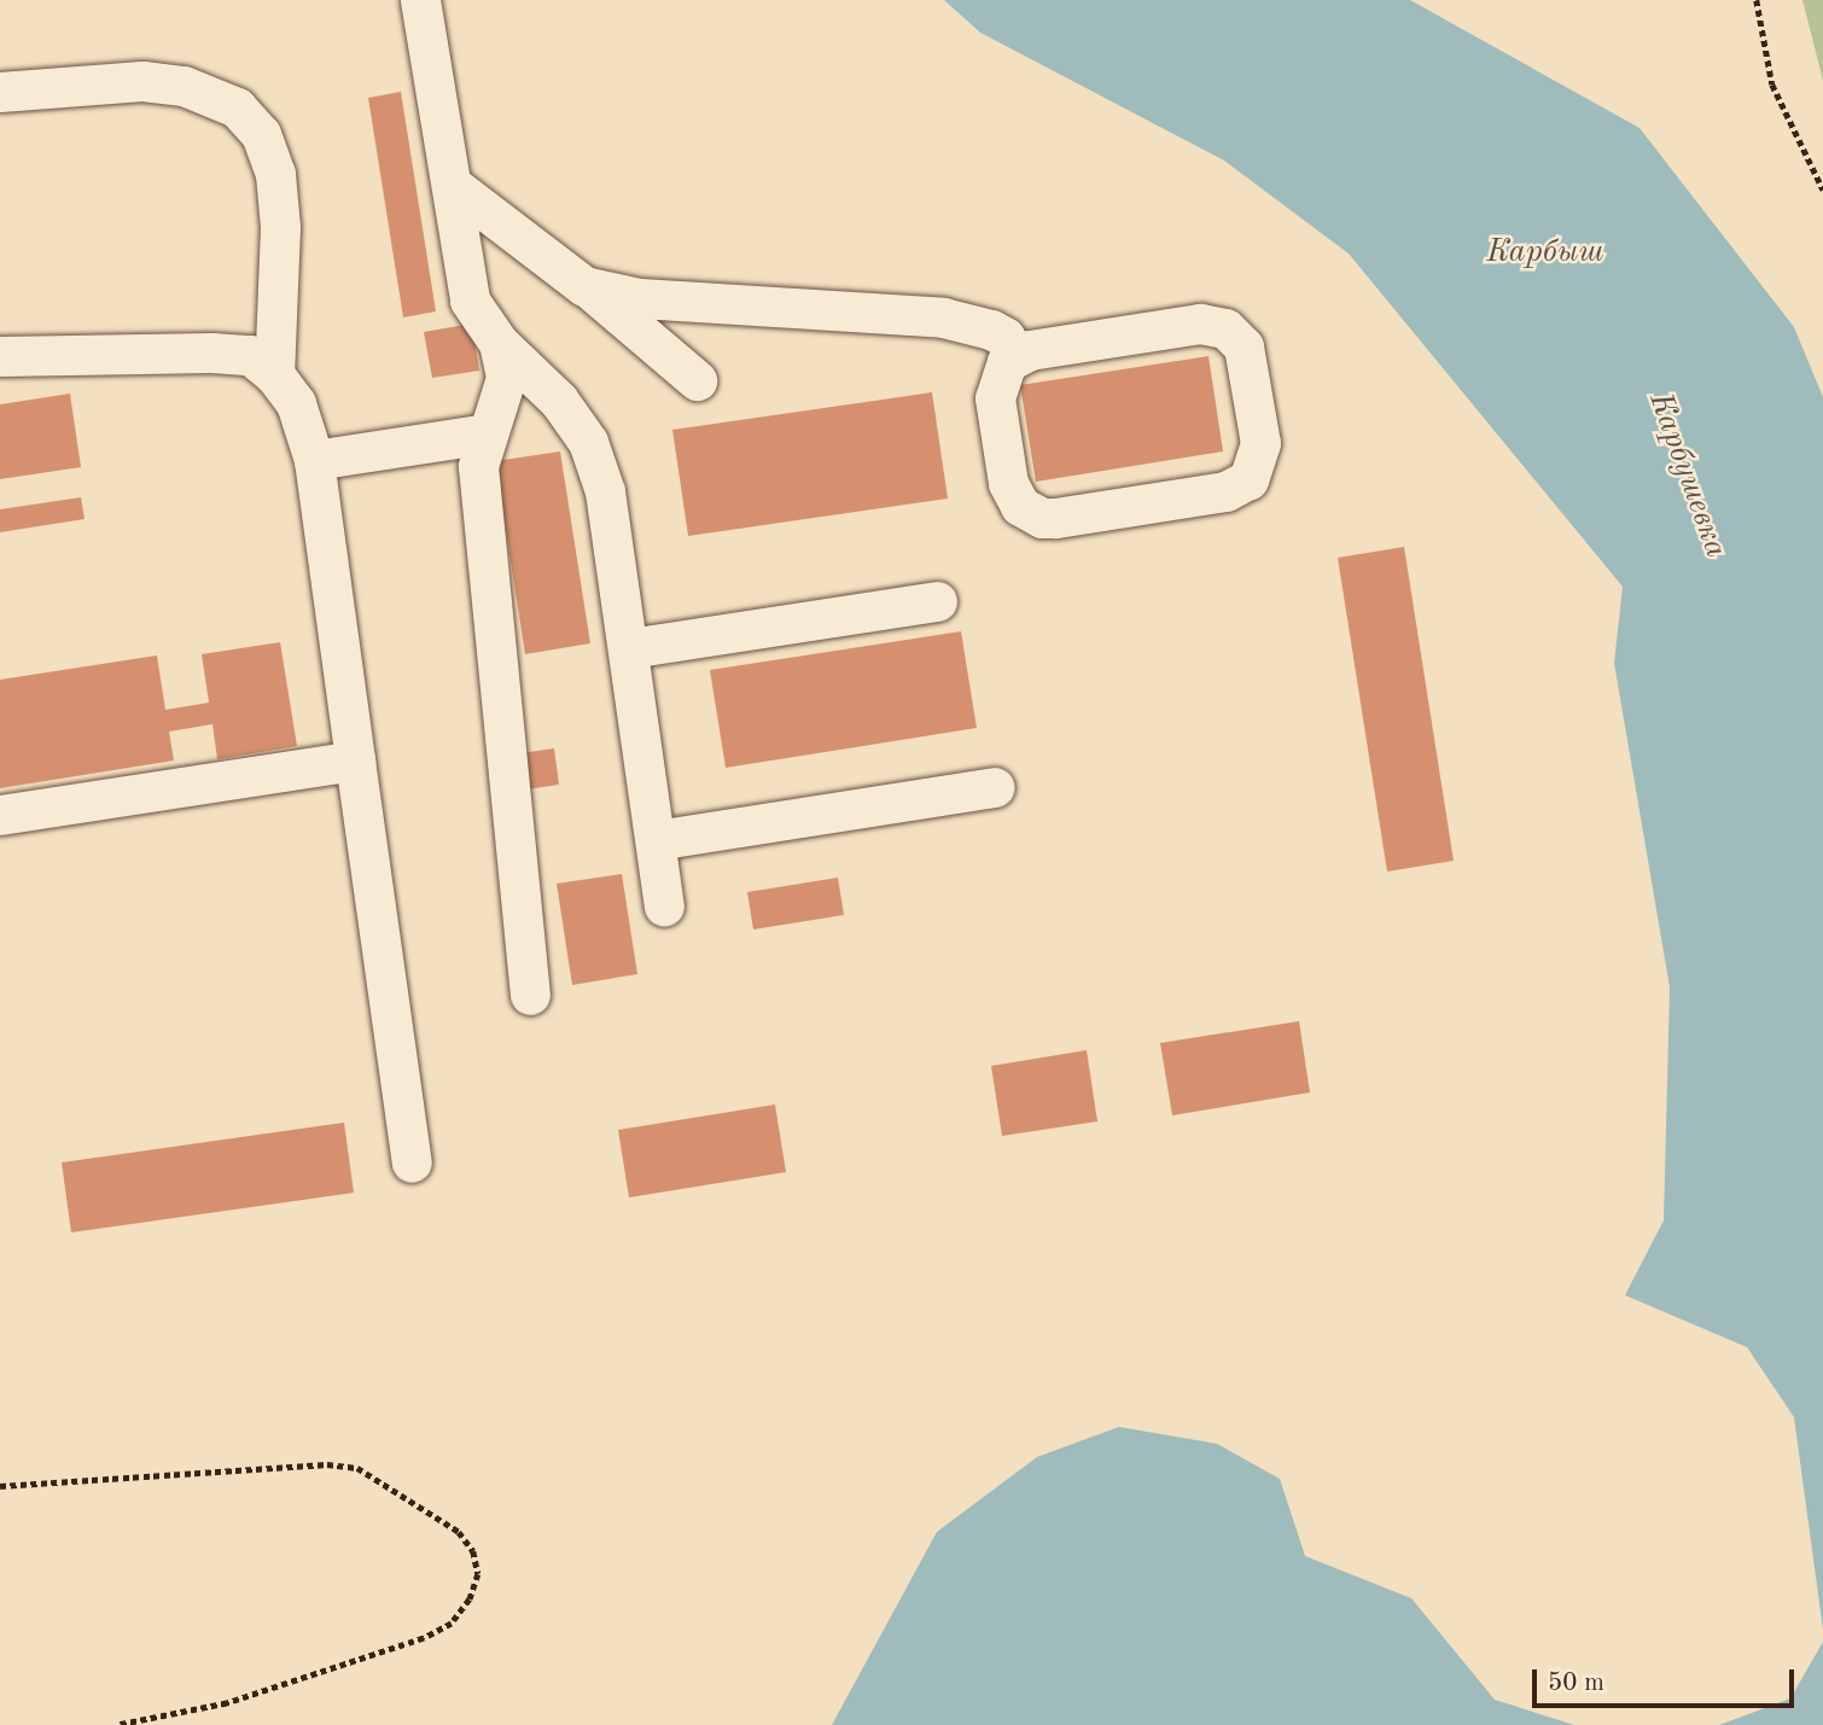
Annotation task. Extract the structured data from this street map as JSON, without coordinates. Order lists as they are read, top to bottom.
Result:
{
  "water": ["Карбыш", "Карбушевка"],
  "scale_bar": "50 m"
}
